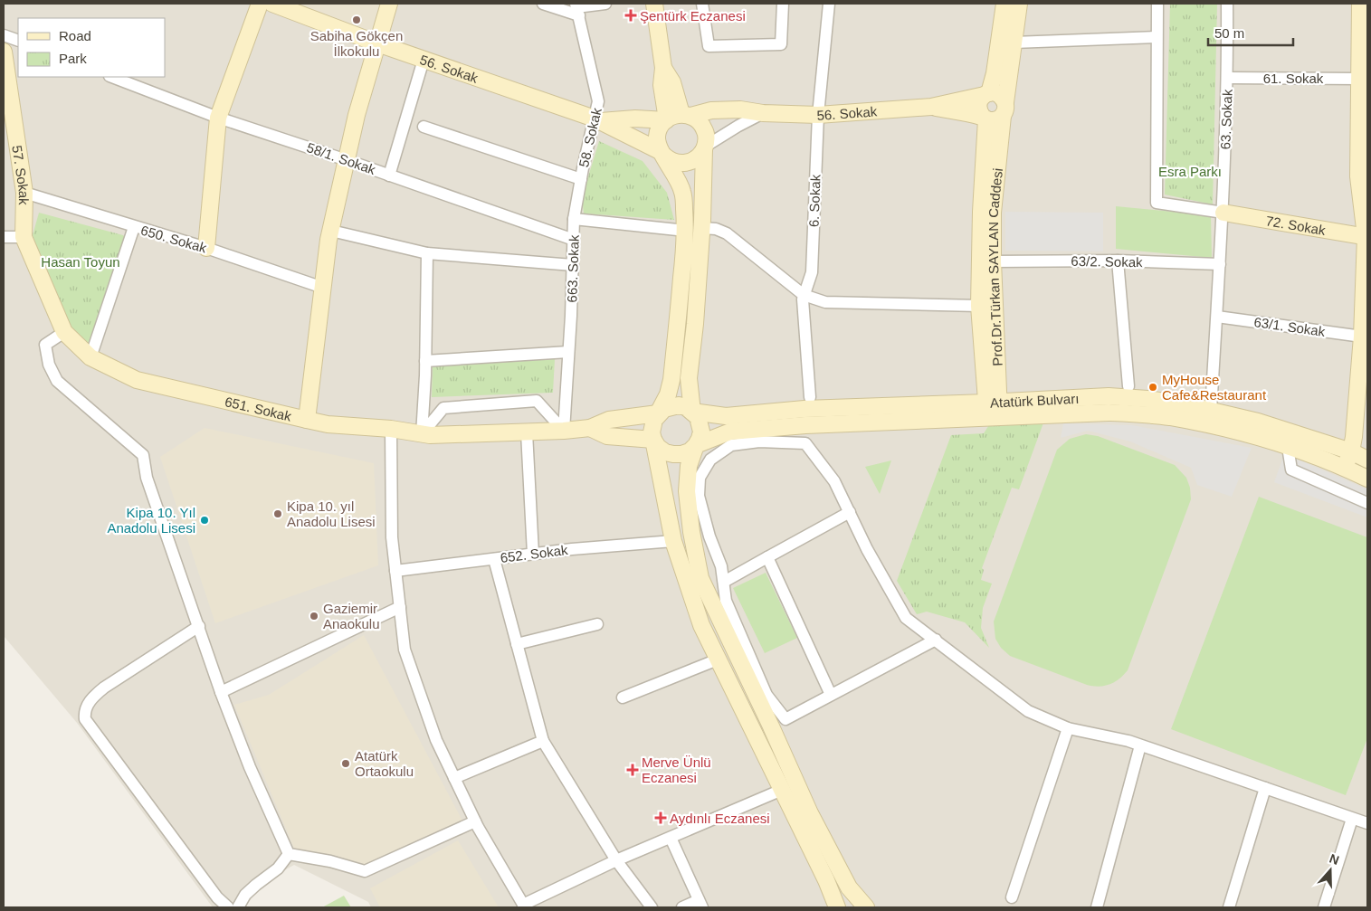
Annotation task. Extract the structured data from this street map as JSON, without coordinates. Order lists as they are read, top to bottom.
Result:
{
  "streets": {
    "street": [
      "56. Sokak",
      "61. Sokak",
      "63. Sokak",
      "58. Sokak",
      "58/1. Sokak",
      "57. Sokak",
      "6. Sokak",
      "72. Sokak",
      "650. Sokak",
      "63/2. Sokak",
      "Prof.Dr.Türkan SAYLAN Caddesi",
      "663. Sokak",
      "63/1. Sokak",
      "Atatürk Bulvarı",
      "651. Sokak",
      "652. Sokak"
    ]
  },
  "crossings": [
    ["56. Sokak", "58. Sokak"],
    ["56. Sokak", "6. Sokak"],
    ["61. Sokak", "63. Sokak"],
    ["63. Sokak", "72. Sokak"],
    ["63. Sokak", "63/2. Sokak"],
    ["63. Sokak", "63/1. Sokak"],
    ["63. Sokak", "Atatürk Bulvarı"],
    ["58. Sokak", "663. Sokak"],
    ["58/1. Sokak", "663. Sokak"],
    ["57. Sokak", "650. Sokak"],
    ["57. Sokak", "651. Sokak"],
    ["63/2. Sokak", "Prof.Dr.Türkan SAYLAN Caddesi"],
    ["Prof.Dr.Türkan SAYLAN Caddesi", "Atatürk Bulvarı"],
    ["663. Sokak", "651. Sokak"],
    ["Atatürk Bulvarı", "651. Sokak"]
  ],
  "parks": ["Esra Parkı", "Hasan Toyun"],
  "places": {
    "health": ["Şentürk Eczanesi", "Merve Ünlü Eczanesi", "Aydınlı Eczanesi"],
    "other": [
      "Sabiha Gökçen İlkokulu",
      "MyHouse Cafe&Restaurant",
      "Kipa 10. yıl Anadolu Lisesi",
      "Kipa 10. Yıl Anadolu Lisesi",
      "Gaziemir Anaokulu",
      "Atatürk Ortaokulu"
    ]
  },
  "legend": ["Road", "Park"],
  "scale_bar": "50 m",
  "north": "top"
}
